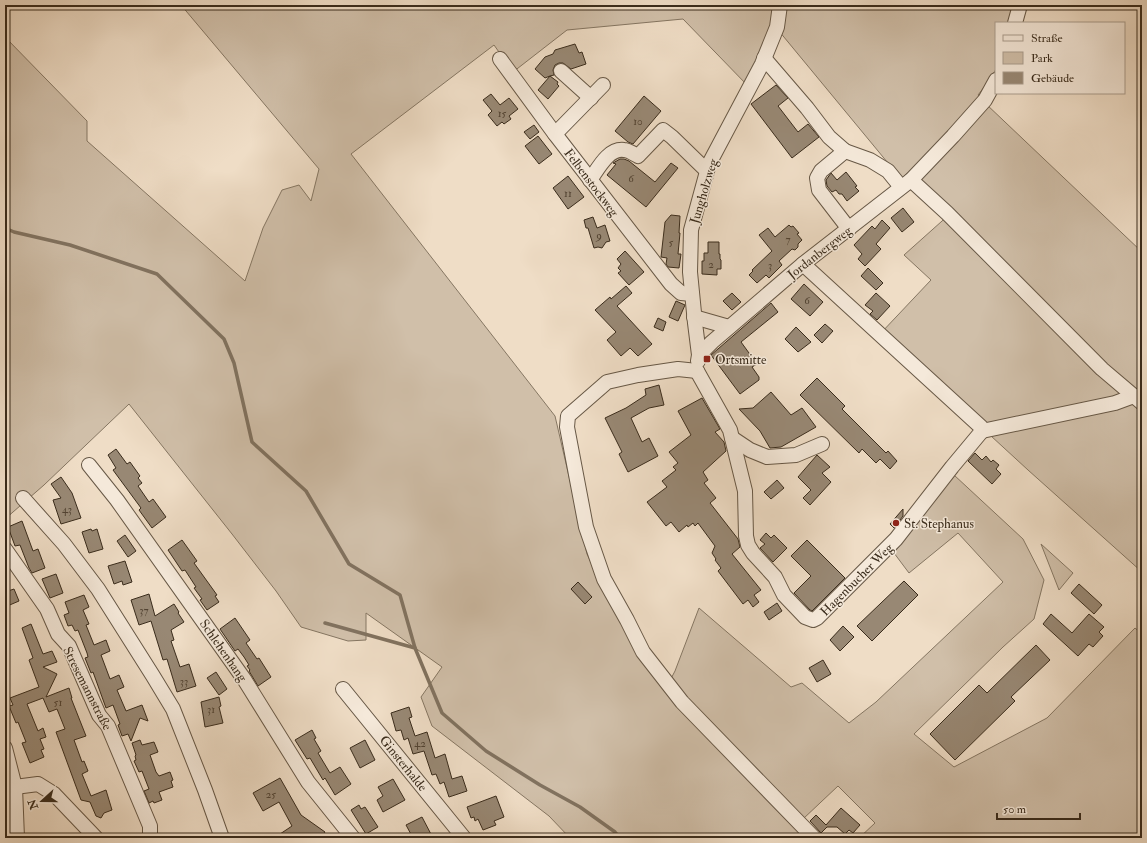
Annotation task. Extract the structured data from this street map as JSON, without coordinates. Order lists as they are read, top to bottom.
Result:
{
  "streets": {
    "street": [
      "Felbenstockweg",
      "Jungholzweg",
      "Jordanbergweg",
      "Hagenbucher Weg",
      "Schlehenhang",
      "Stresemannstraße",
      "Ginsterhalde"
    ]
  },
  "crossings": [
    ["Felbenstockweg", "Jungholzweg"],
    ["Jungholzweg", "Jordanbergweg"],
    ["Jungholzweg", "Hagenbucher Weg"]
  ],
  "places": {
    "transit": ["Ortsmitte"],
    "other": ["St. Stephanus"]
  },
  "house_numbers": [
    "15",
    "10",
    "6",
    "11",
    "9",
    "7",
    "5",
    "2",
    "3",
    "6",
    "43",
    "37",
    "33",
    "51",
    "31",
    "42",
    "25"
  ],
  "legend": ["Straße", "Park", "Gebäude"],
  "scale_bar": "50 m",
  "north": "left"
}
